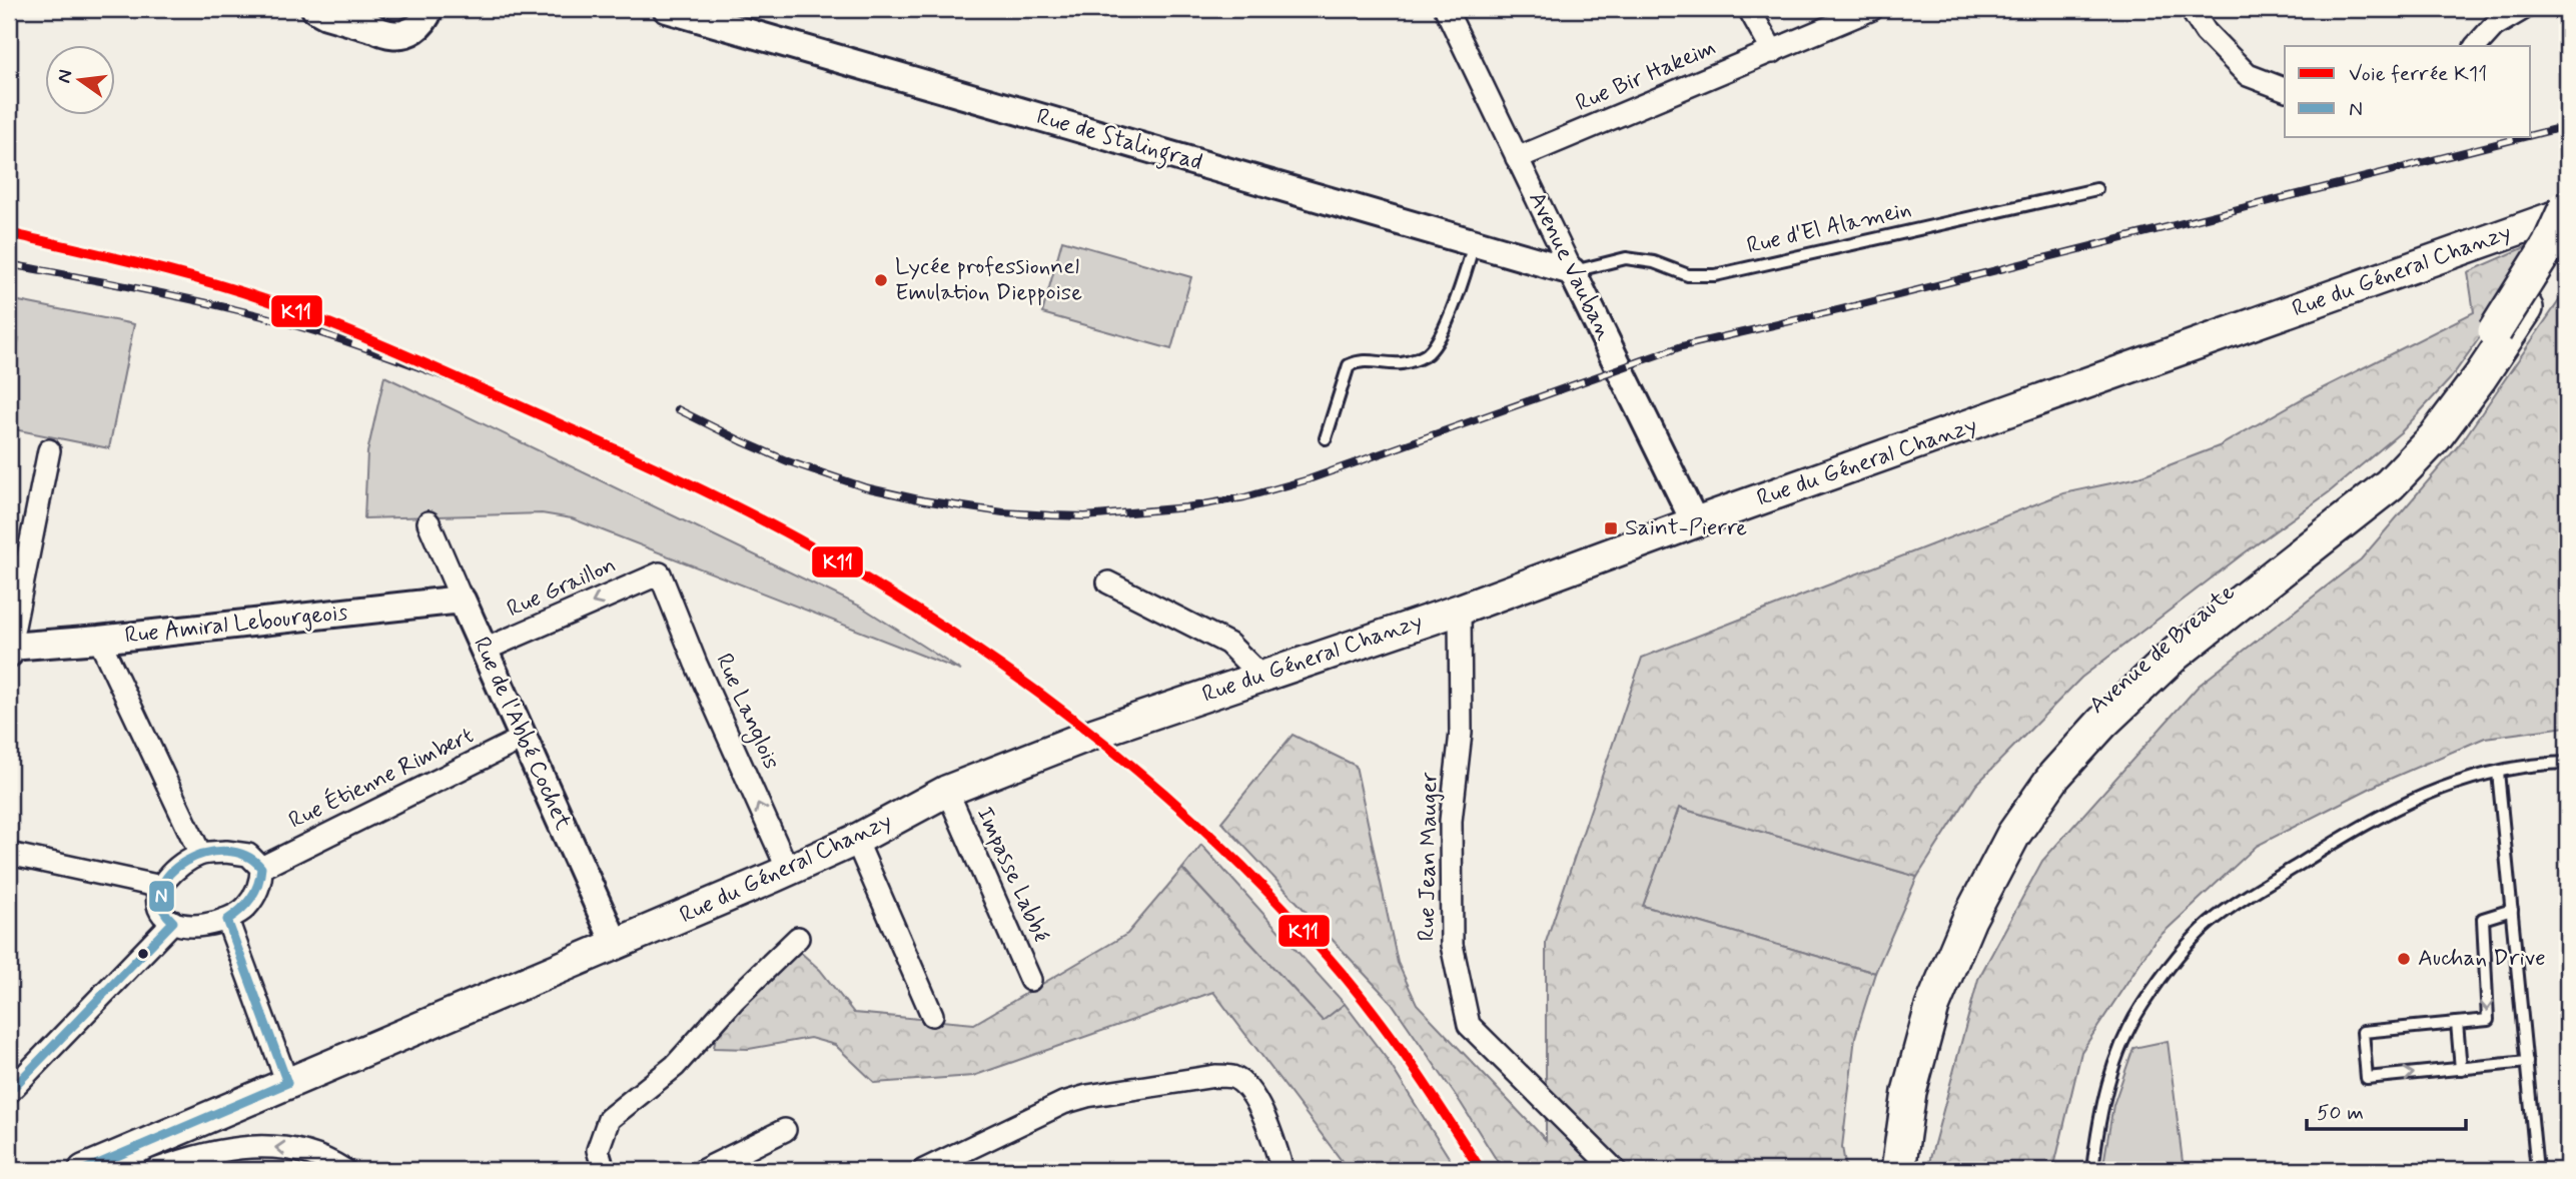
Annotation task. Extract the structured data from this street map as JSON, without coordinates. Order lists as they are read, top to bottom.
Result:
{
  "streets": {
    "main road": ["Rue du Géneral Chanzy", "Avenue de Breaute"],
    "street": [
      "Rue Bir Hakeim",
      "Rue de Stalingrad",
      "Avenue Vauban",
      "Rue Graillon",
      "Rue Amiral Lebourgeois",
      "Rue Langlois",
      "Rue de l'Abbé Cochet",
      "Rue Étienne Rimbert",
      "Rue Jean Mauger",
      "Impasse Labbé"
    ],
    "lane": ["Rue d'El Alamein"]
  },
  "crossings": [
    ["Rue Bir Hakeim", "Avenue Vauban"],
    ["Rue de Stalingrad", "Rue d'El Alamein"],
    ["Rue de Stalingrad", "Avenue Vauban"],
    ["Rue d'El Alamein", "Avenue Vauban"],
    ["Avenue Vauban", "Rue du Géneral Chanzy"],
    ["Rue du Géneral Chanzy", "Rue Langlois"],
    ["Rue du Géneral Chanzy", "Rue de l'Abbé Cochet"],
    ["Rue du Géneral Chanzy", "Rue Jean Mauger"],
    ["Rue du Géneral Chanzy", "Impasse Labbé"],
    ["Rue Graillon", "Rue Langlois"],
    ["Rue Graillon", "Rue de l'Abbé Cochet"],
    ["Rue Amiral Lebourgeois", "Rue de l'Abbé Cochet"],
    ["Rue de l'Abbé Cochet", "Rue Étienne Rimbert"]
  ],
  "one_way": ["Rue Graillon", "Rue Langlois"],
  "places": {
    "other": ["Lycée professionnel Emulation Dieppoise", "Auchan Drive"],
    "transit": ["Saint-Pierre"]
  },
  "lines": ["rail line K11", "transit line N"],
  "legend": ["Voie ferrée K11", "N"],
  "scale_bar": "50 m",
  "north": "left"
}
